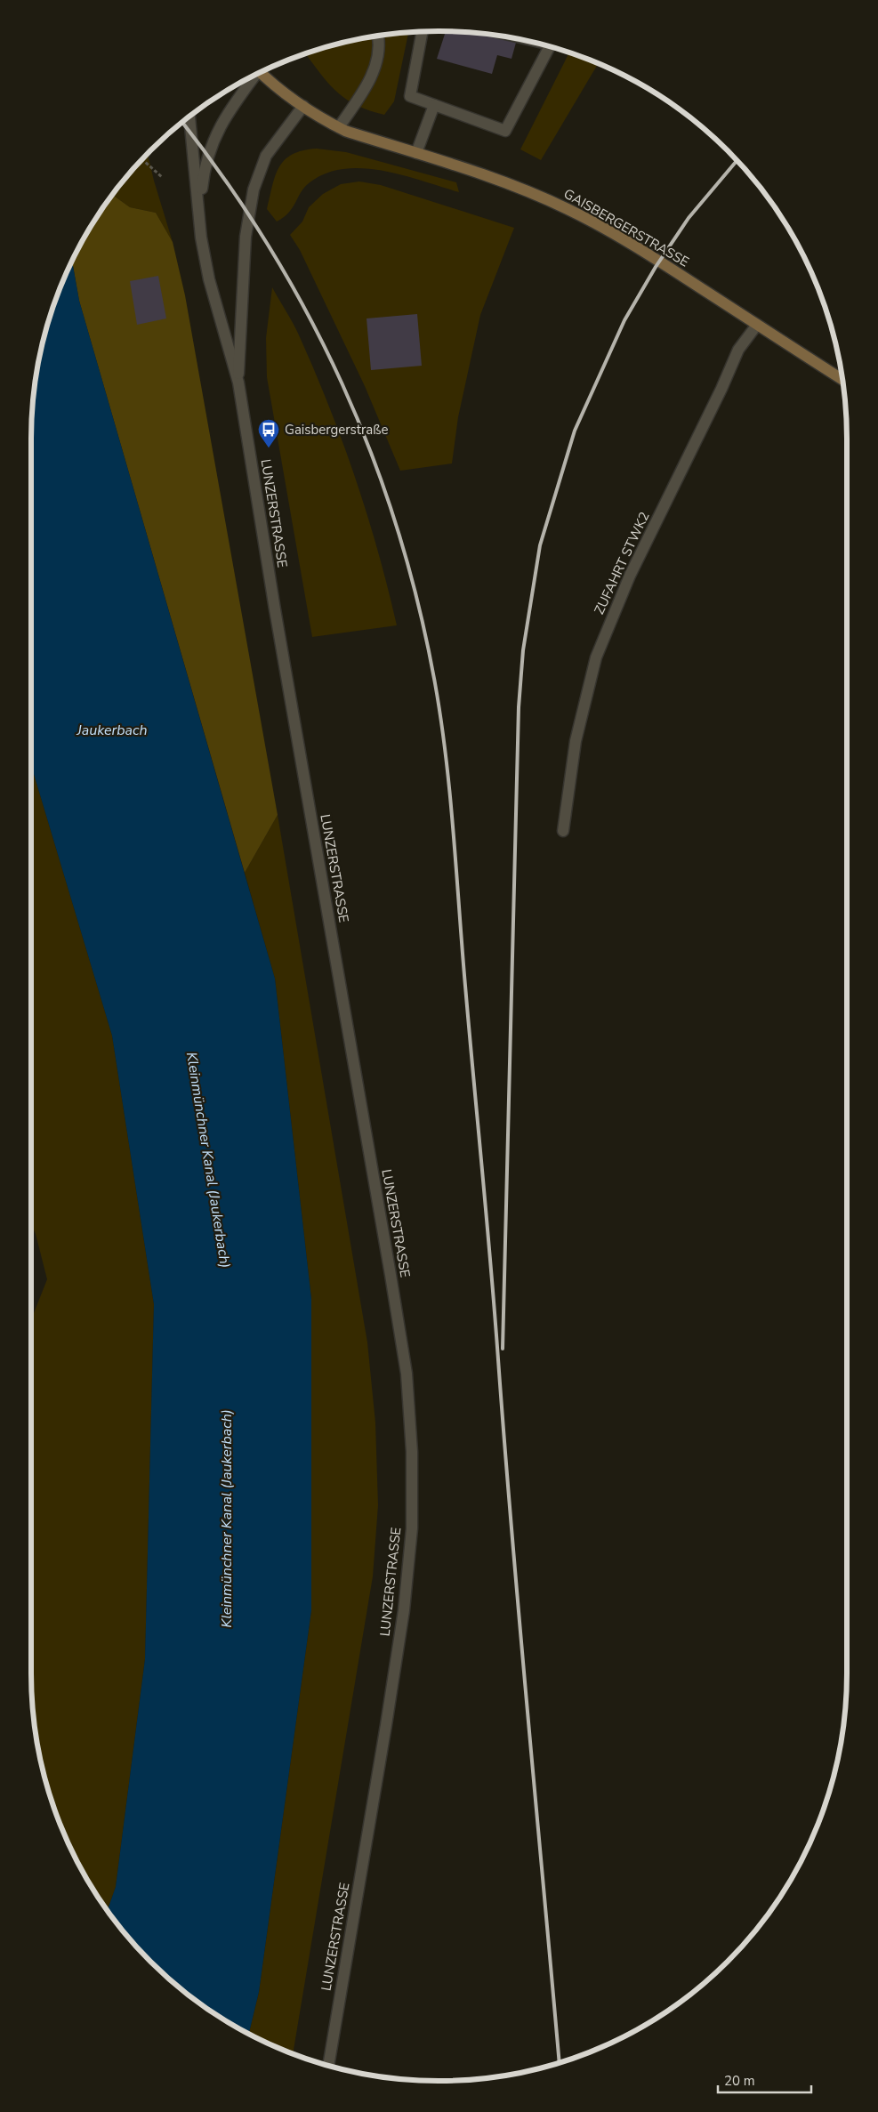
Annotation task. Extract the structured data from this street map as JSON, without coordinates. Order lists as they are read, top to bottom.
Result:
{
  "streets": {
    "street": ["GAISBERGERSTRASSE", "LUNZERSTRASSE", "ZUFAHRT STWK2"]
  },
  "crossings": [
    ["GAISBERGERSTRASSE", "LUNZERSTRASSE"],
    ["GAISBERGERSTRASSE", "ZUFAHRT STWK2"]
  ],
  "water": ["Jaukerbach", "Kleinmünchner Kanal (Jaukerbach)"],
  "places": {
    "bus stop": ["Gaisbergerstraße"]
  },
  "scale_bar": "20 m"
}
